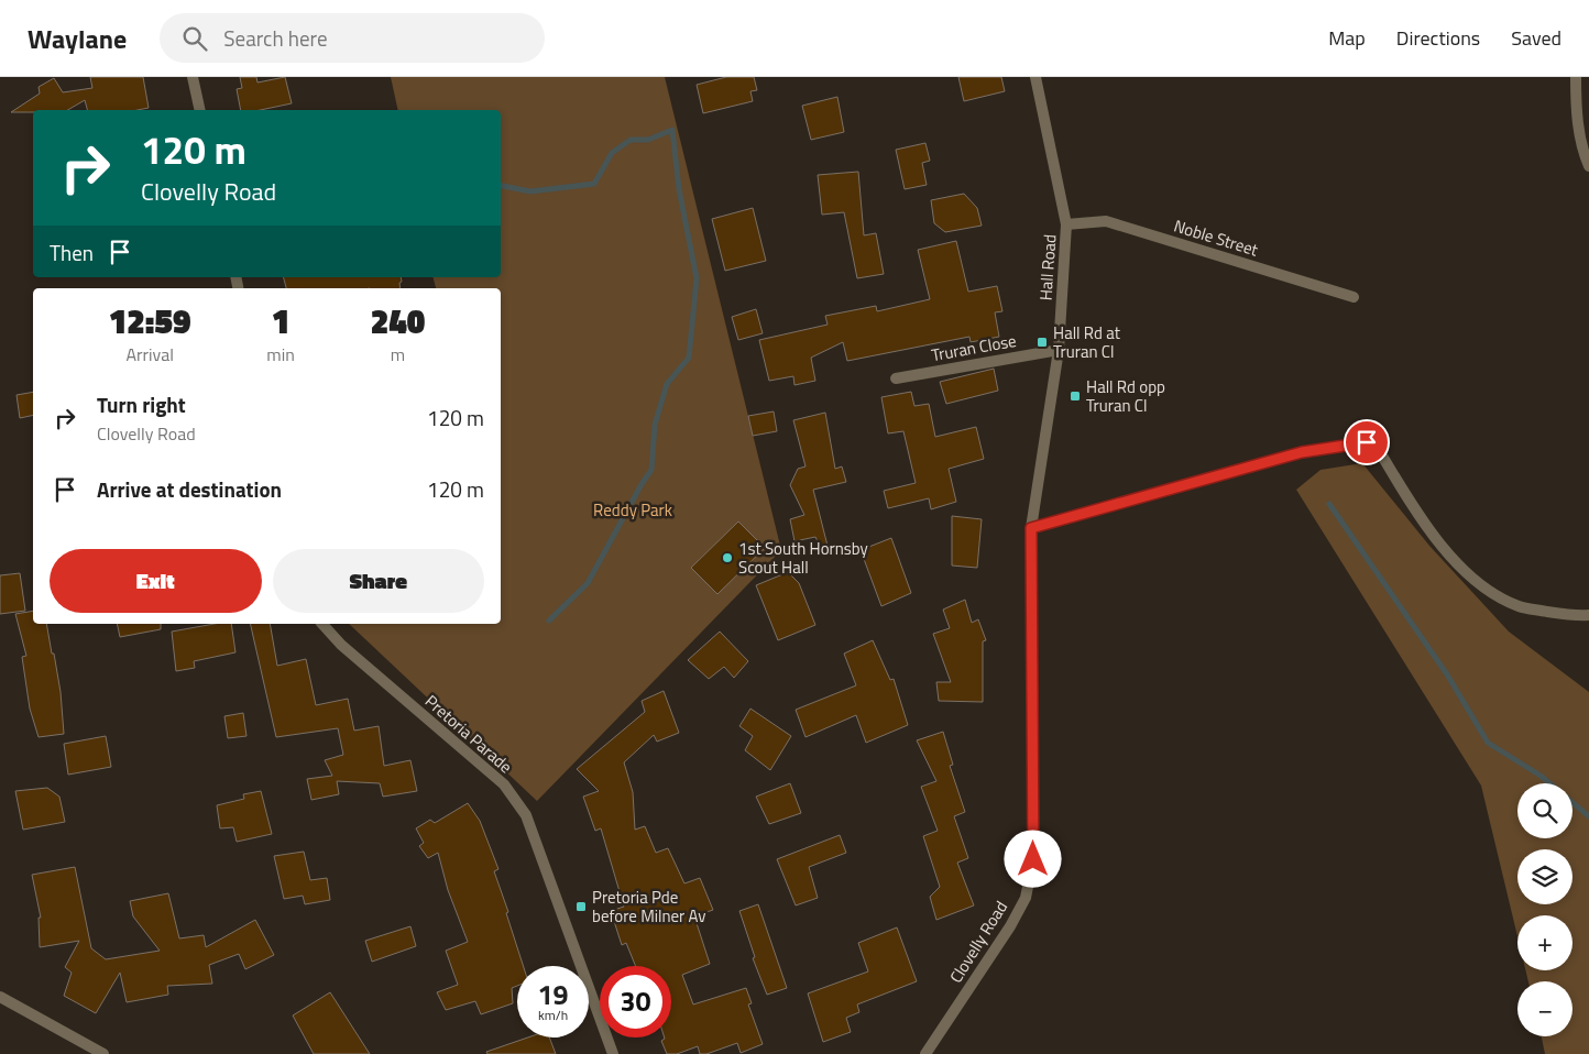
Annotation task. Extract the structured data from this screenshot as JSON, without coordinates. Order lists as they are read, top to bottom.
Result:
{
  "streets": {
    "street": [
      "Noble Street",
      "Hall Road",
      "Truran Close",
      "Pretoria Parade",
      "Clovelly Road"
    ]
  },
  "crossings": [
    ["Noble Street", "Hall Road"],
    ["Hall Road", "Truran Close"],
    ["Hall Road", "Clovelly Road"]
  ],
  "parks": ["Reddy Park"],
  "places": {
    "transit": ["Hall Rd at Truran Cl", "Hall Rd opp Truran Cl", "Pretoria Pde before Milner Av"],
    "other": ["1st South Hornsby Scout Hall"]
  },
  "page": {
    "header": "Waylane",
    "search": "Search here",
    "nav": ["Map", "Directions", "Saved"],
    "turn": ["120 m", "Clovelly Road"],
    "then": "Then",
    "eta": [
      "12:59",
      "Arrival",
      "1",
      "min",
      "240",
      "m"
    ],
    "list": [
      {
        "name": "Turn right",
        "note": "Clovelly Road",
        "value": "120 m"
      },
      {
        "name": "Arrive at destination",
        "value": "120 m"
      }
    ],
    "buttons": ["Exit", "Share"],
    "map_buttons": ["+", "−"],
    "speed": "19 km/h",
    "limit": "30"
  }
}
